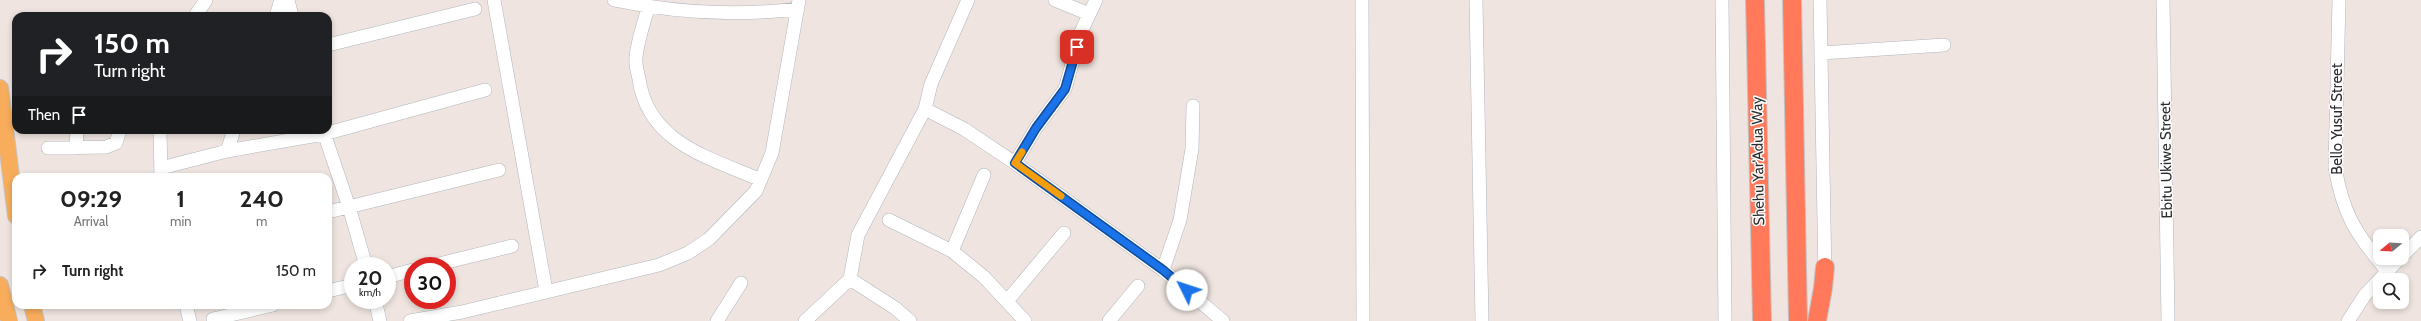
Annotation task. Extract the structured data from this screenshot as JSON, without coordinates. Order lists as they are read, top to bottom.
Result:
{
  "streets": {
    "highway": ["Shehu Yar'Adua Way"],
    "street": ["Bello Yusuf Street", "Ebitu Ukiwe Street"]
  },
  "north": "left",
  "page": {
    "turn": ["150 m", "Turn right"],
    "then": "Then",
    "eta": [
      "09:29",
      "Arrival",
      "1",
      "min",
      "240",
      "m"
    ],
    "list": [
      {
        "name": "Turn right",
        "value": "150 m"
      }
    ],
    "speed": "20 km/h",
    "limit": "30"
  }
}
